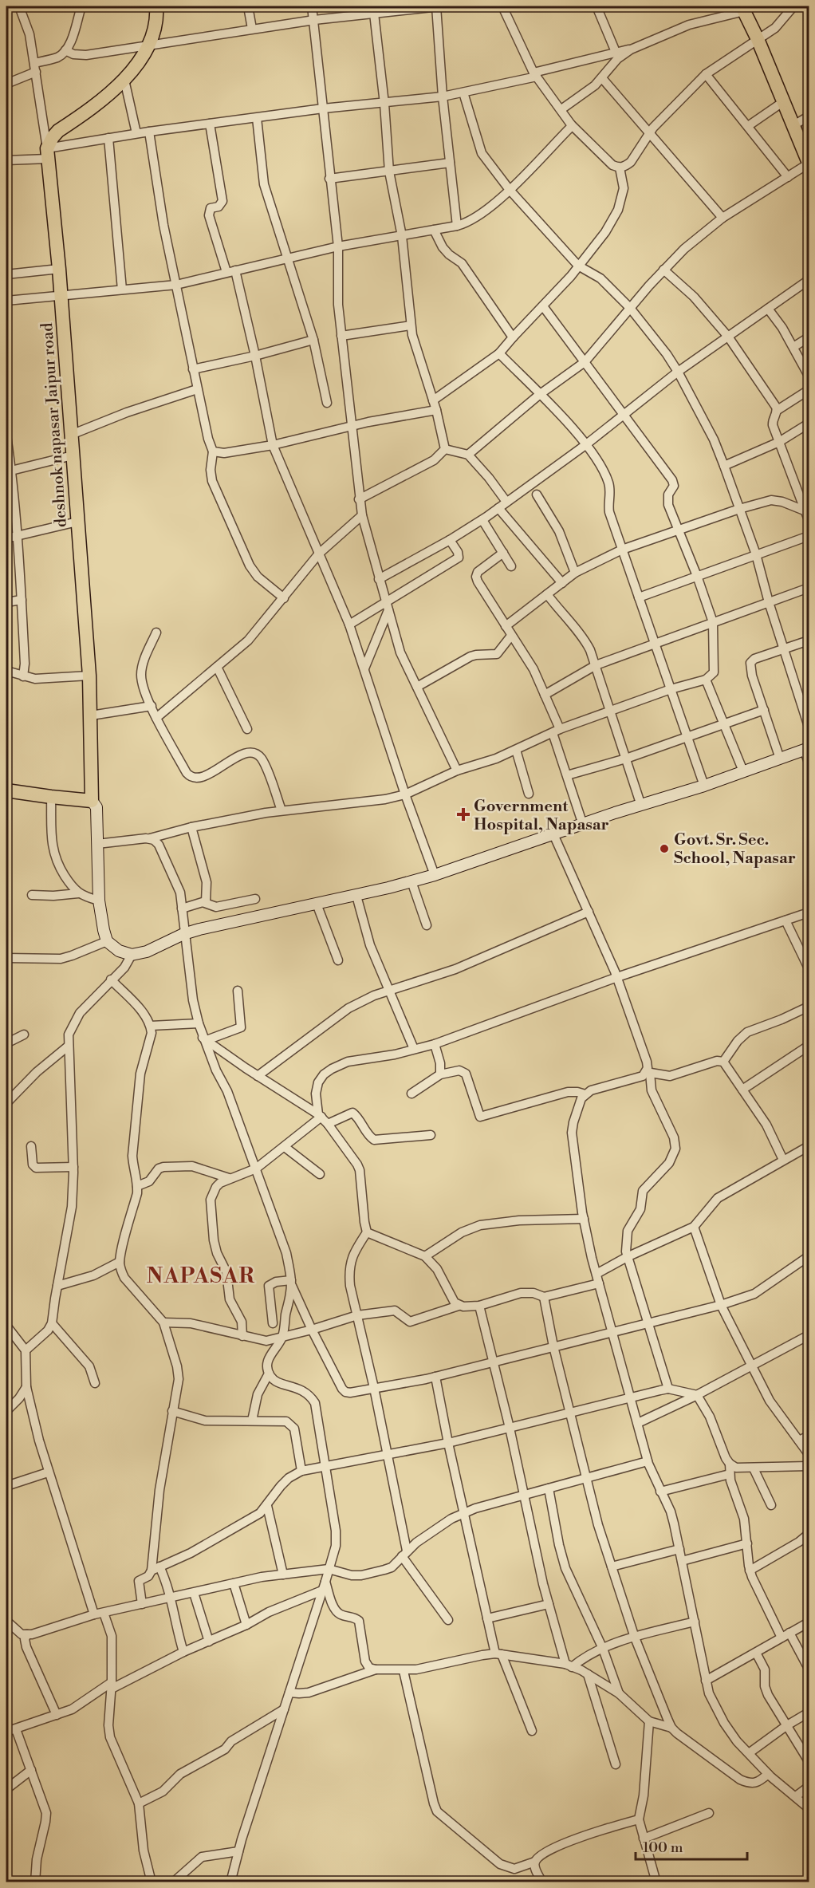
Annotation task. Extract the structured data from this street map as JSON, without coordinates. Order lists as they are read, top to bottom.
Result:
{
  "streets": {
    "main road": ["deshnok napasar Jaipur road"]
  },
  "districts": ["NAPASAR"],
  "places": {
    "health": ["Government Hospital, Napasar"],
    "other": ["Govt. Sr. Sec. School, Napasar"]
  },
  "scale_bar": "100 m"
}
